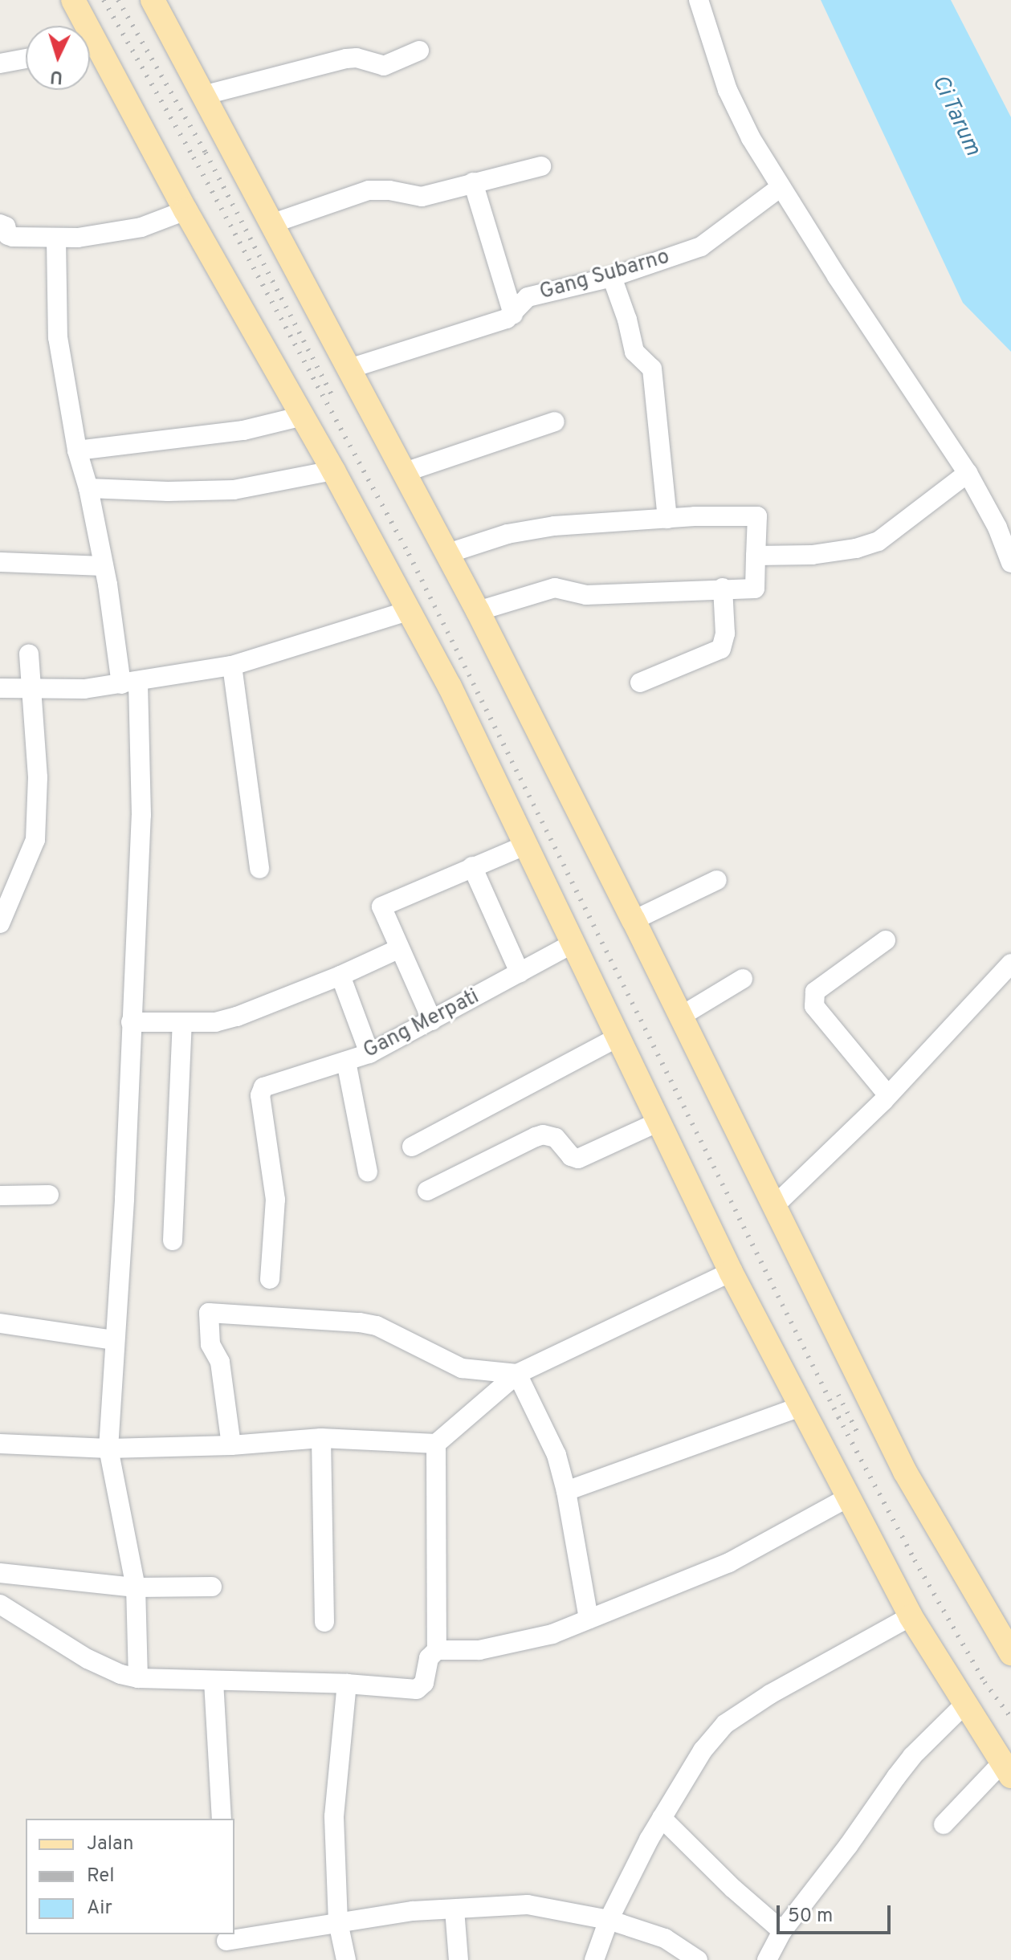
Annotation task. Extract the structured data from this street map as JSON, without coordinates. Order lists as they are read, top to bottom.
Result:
{
  "streets": {
    "street": ["Gang Subarno", "Gang Merpati"]
  },
  "water": ["Ci Tarum"],
  "legend": ["Jalan", "Rel", "Air"],
  "scale_bar": "50 m",
  "north": "bottom"
}
